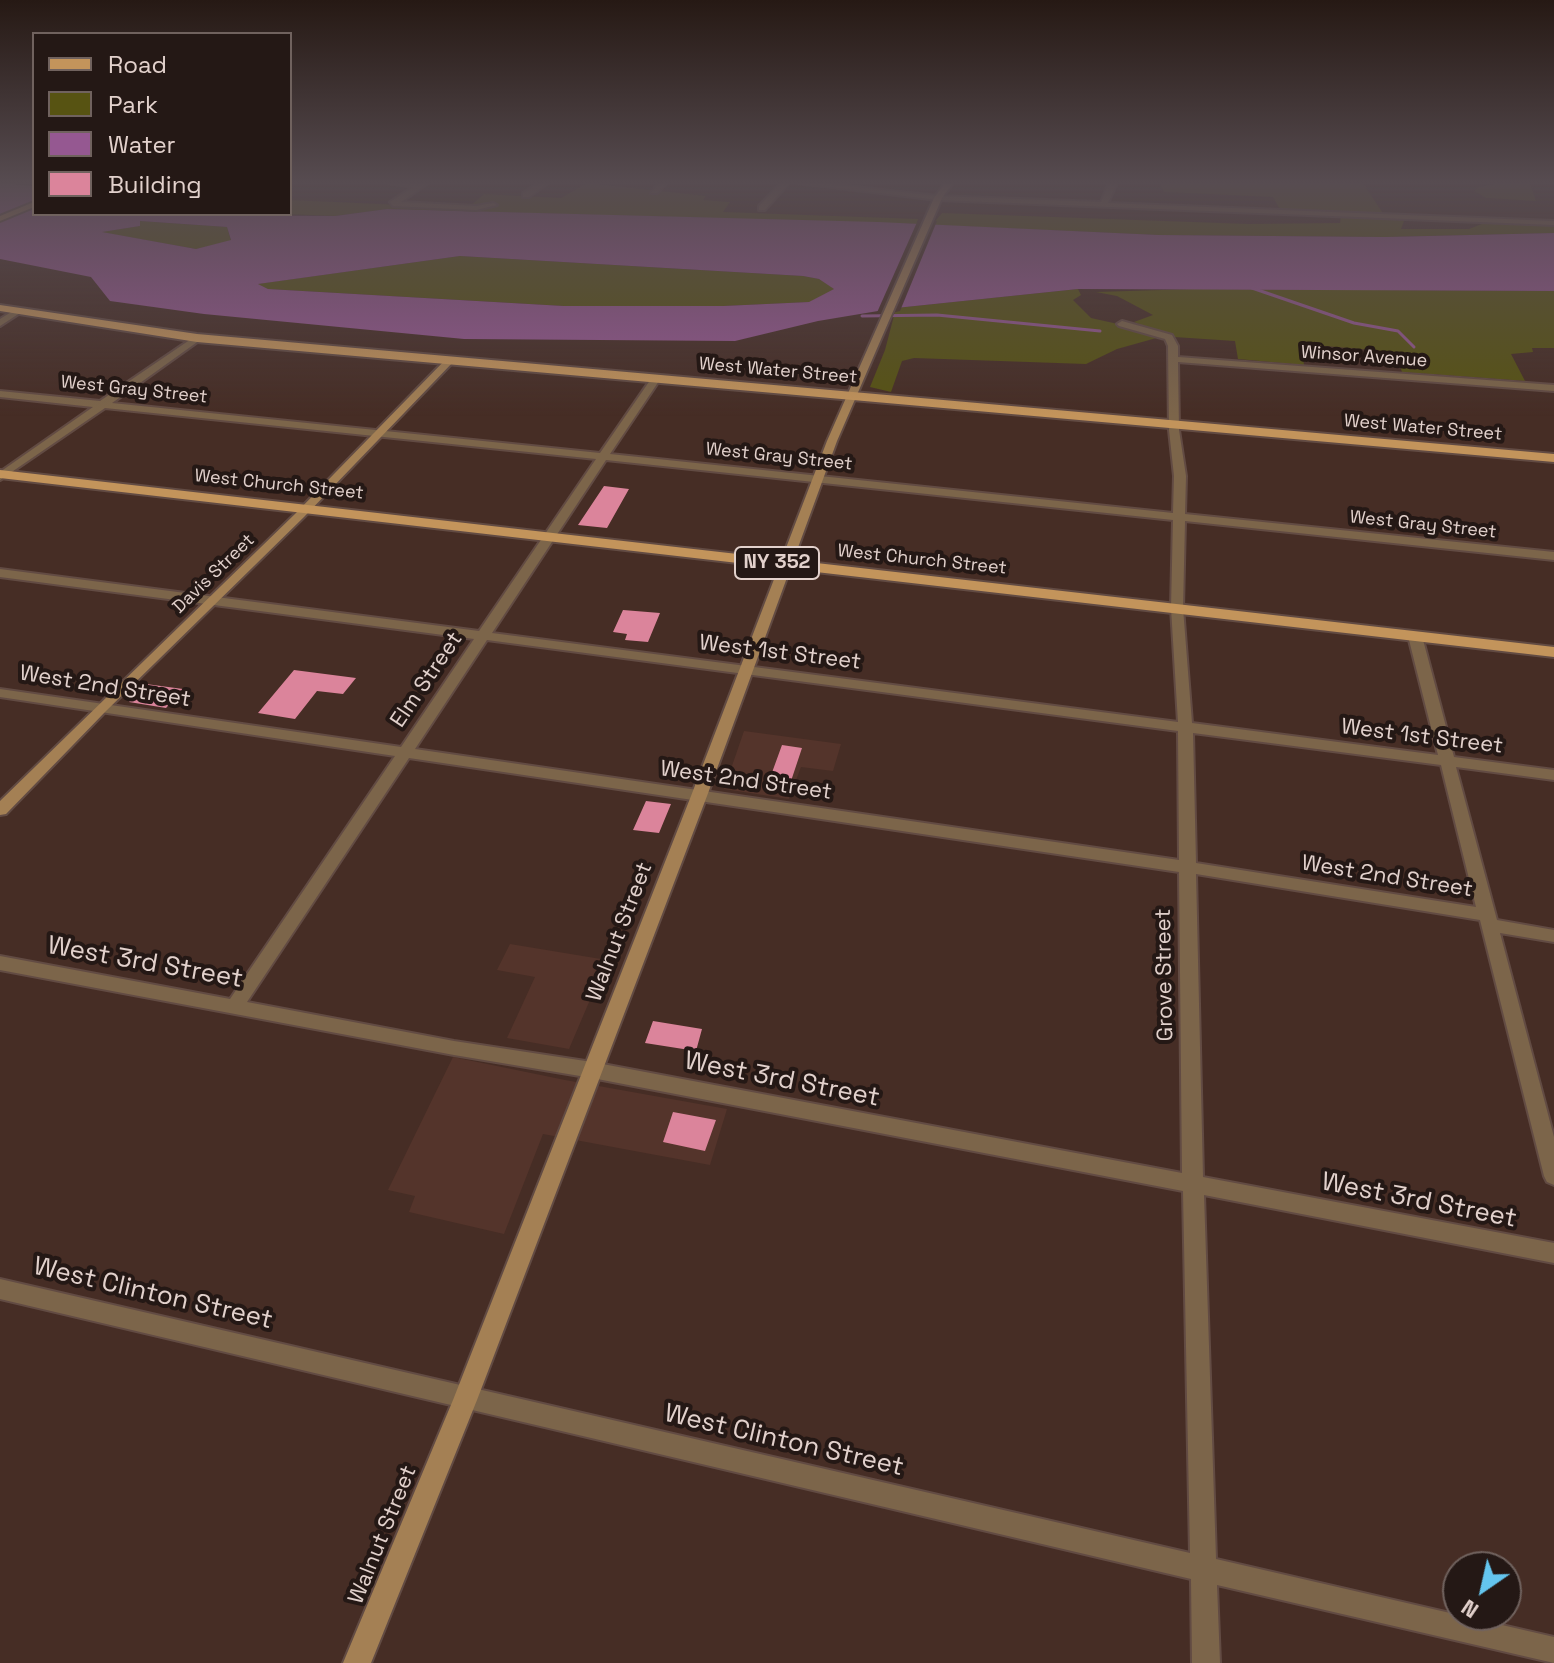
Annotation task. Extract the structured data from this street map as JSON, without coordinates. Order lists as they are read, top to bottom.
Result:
{
  "streets": {
    "main road": ["West Water Street", "West Church Street", "NY 352"],
    "street": [
      "Winsor Avenue",
      "West Gray Street",
      "Davis Street",
      "West 1st Street",
      "Elm Street",
      "West 2nd Street",
      "Walnut Street",
      "West 3rd Street",
      "Grove Street",
      "West Clinton Street"
    ]
  },
  "crossings": [
    ["Winsor Avenue", "Grove Street"],
    ["West Water Street", "Davis Street"],
    ["West Water Street", "Elm Street"],
    ["West Water Street", "Walnut Street"],
    ["West Water Street", "Grove Street"],
    ["West Gray Street", "Davis Street"],
    ["West Gray Street", "Elm Street"],
    ["West Gray Street", "Walnut Street"],
    ["West Gray Street", "Grove Street"],
    ["West Church Street", "Davis Street"],
    ["West Church Street", "Elm Street"],
    ["West Church Street", "Walnut Street"],
    ["West Church Street", "Grove Street"],
    ["Davis Street", "West 1st Street"],
    ["Davis Street", "West 2nd Street"],
    ["West 1st Street", "Elm Street"],
    ["West 1st Street", "Walnut Street"],
    ["West 1st Street", "Grove Street"],
    ["Elm Street", "West 2nd Street"],
    ["Elm Street", "West 3rd Street"],
    ["West 2nd Street", "Walnut Street"],
    ["West 2nd Street", "Grove Street"],
    ["Walnut Street", "West 3rd Street"],
    ["Walnut Street", "West Clinton Street"],
    ["West 3rd Street", "Grove Street"],
    ["Grove Street", "West Clinton Street"]
  ],
  "legend": [
    "Road",
    "Park",
    "Water",
    "Building"
  ],
  "north": "bottom left"
}
